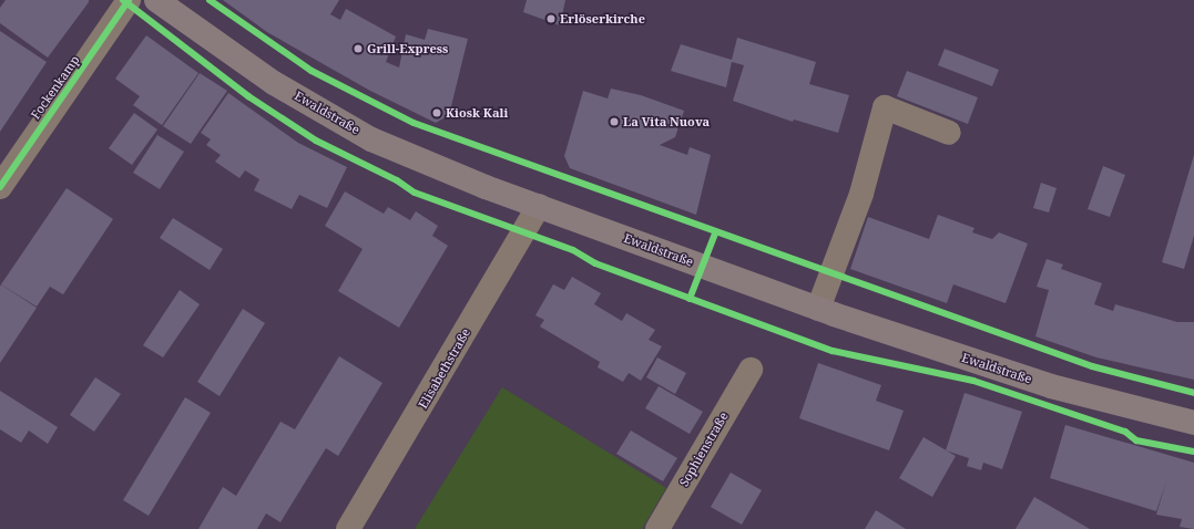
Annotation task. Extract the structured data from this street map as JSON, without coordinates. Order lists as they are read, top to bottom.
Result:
{
  "streets": {
    "main road": ["Ewaldstraße"],
    "street": ["Fockenkamp", "Elisabethstraße", "Sophienstraße"]
  },
  "crossings": [
    ["Ewaldstraße", "Elisabethstraße"]
  ],
  "places": [
    "Erlöserkirche",
    "Grill-Express",
    "Kiosk Kali",
    "La Vita Nuova"
  ]
}
